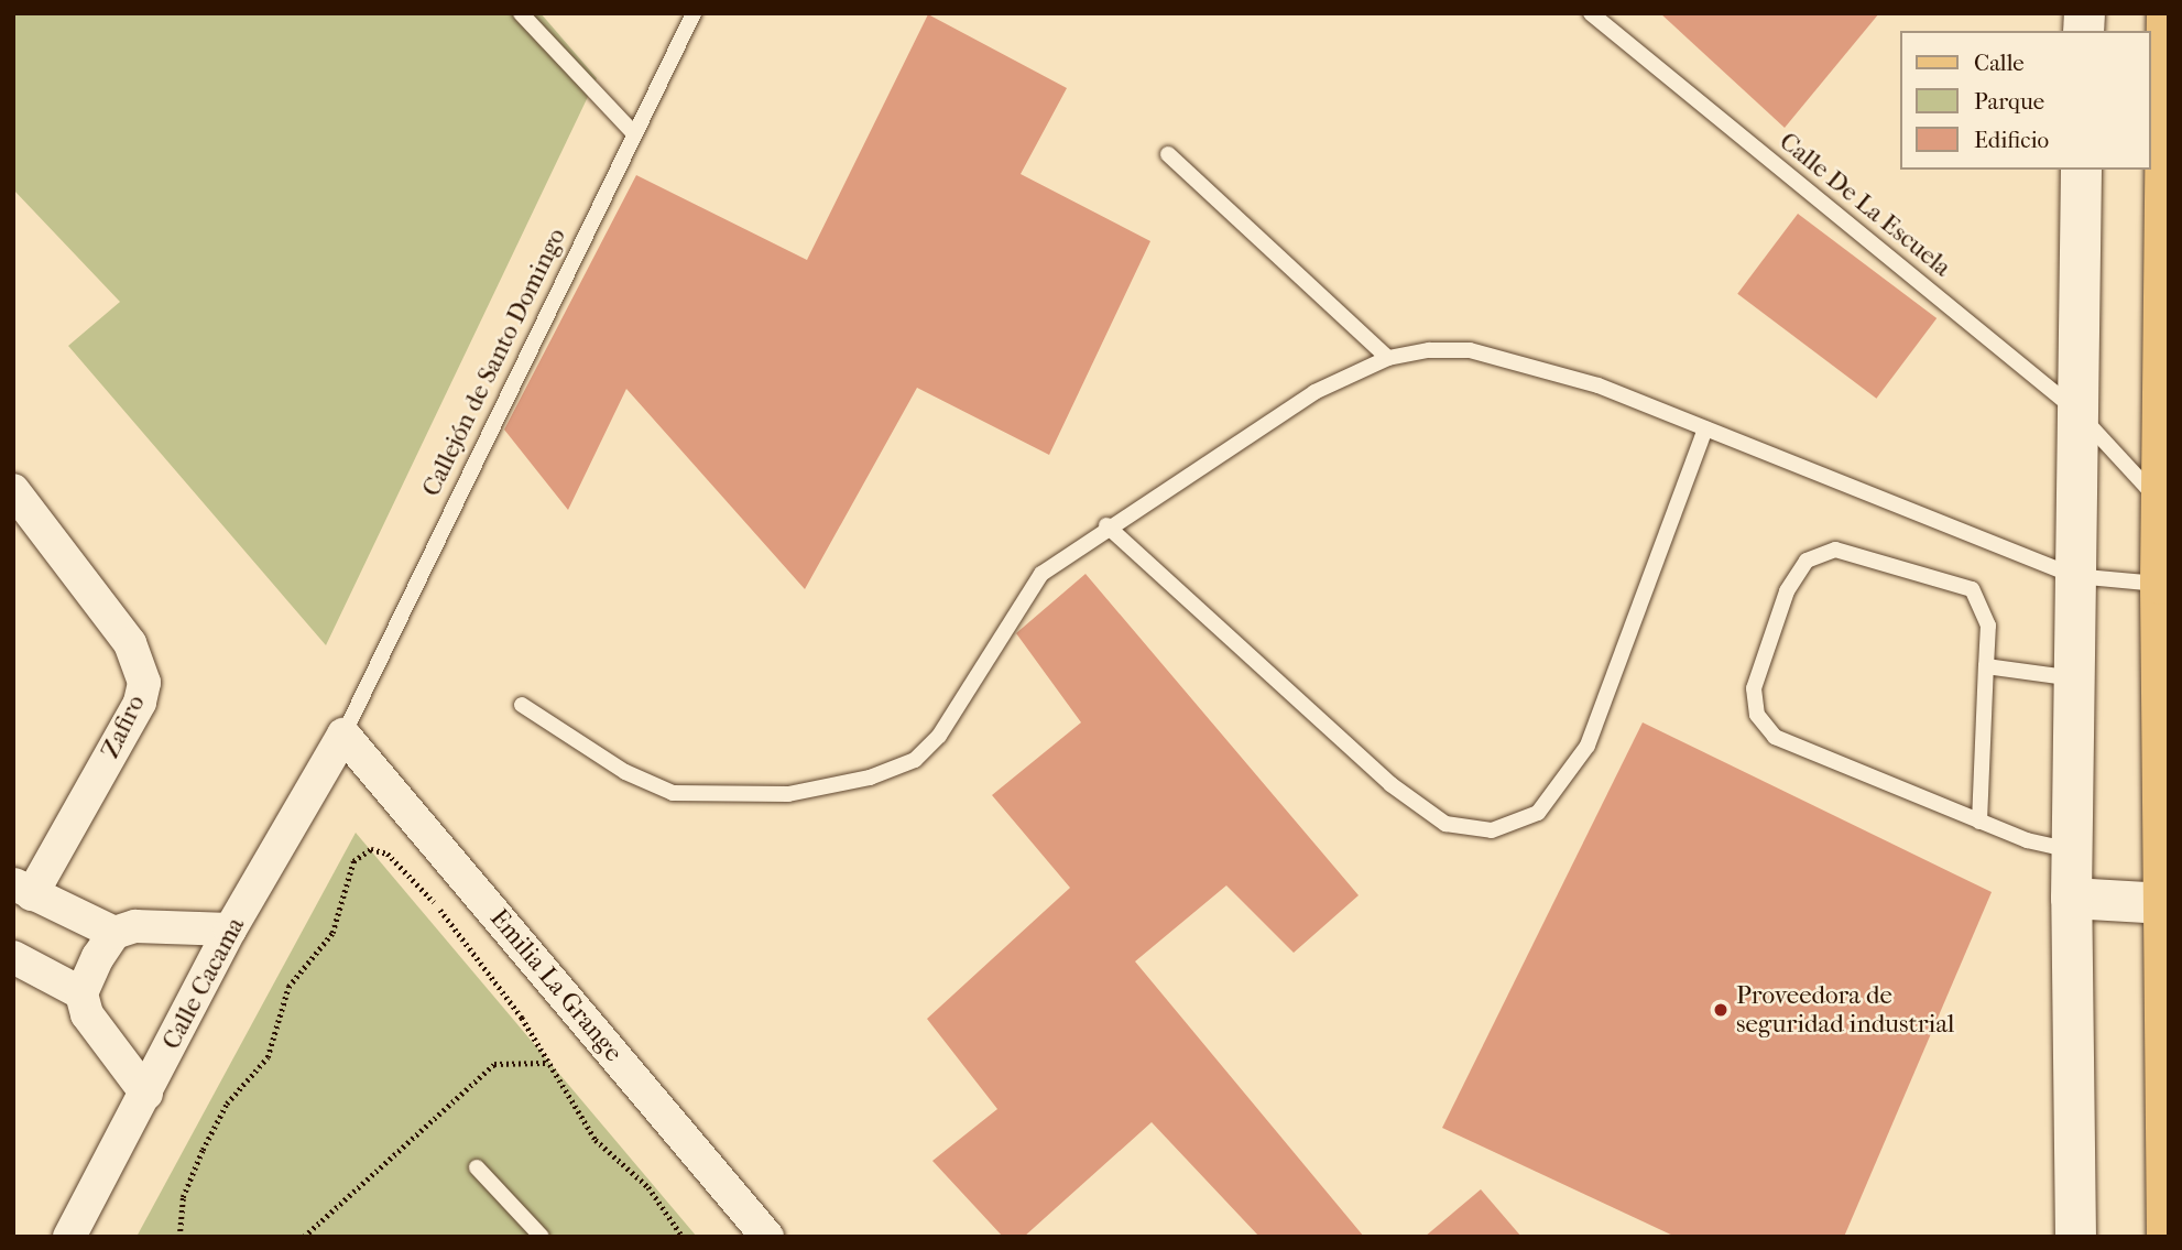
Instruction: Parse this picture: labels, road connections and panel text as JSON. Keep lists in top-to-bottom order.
{
  "streets": {
    "street": ["Zafiro", "Calle Cacama", "Emilia La Grange"],
    "lane": ["Calle De La Escuela", "Callejón de Santo Domingo"]
  },
  "crossings": [
    ["Callejón de Santo Domingo", "Calle Cacama"],
    ["Callejón de Santo Domingo", "Emilia La Grange"],
    ["Calle Cacama", "Emilia La Grange"]
  ],
  "places": ["Proveedora de seguridad industrial"],
  "legend": ["Calle", "Parque", "Edificio"]
}
